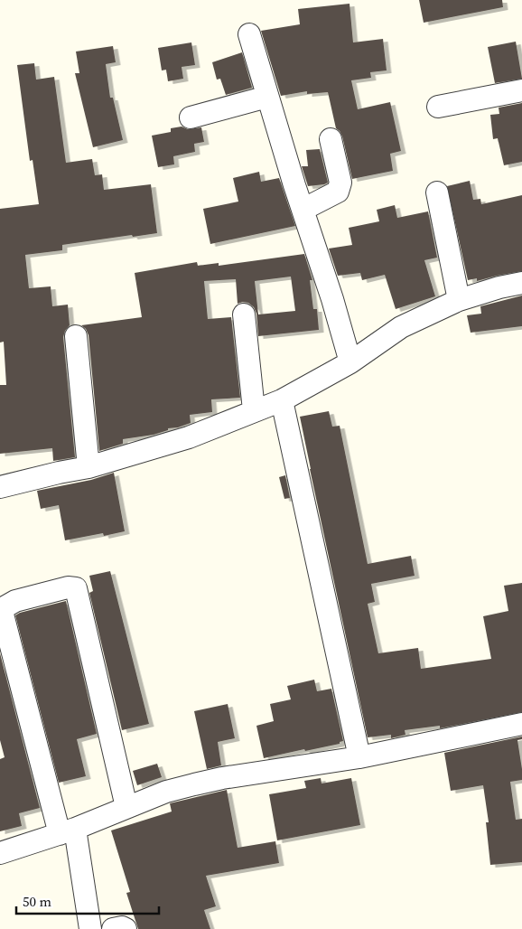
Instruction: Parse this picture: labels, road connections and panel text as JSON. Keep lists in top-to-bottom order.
{
  "scale_bar": "50 m"
}
